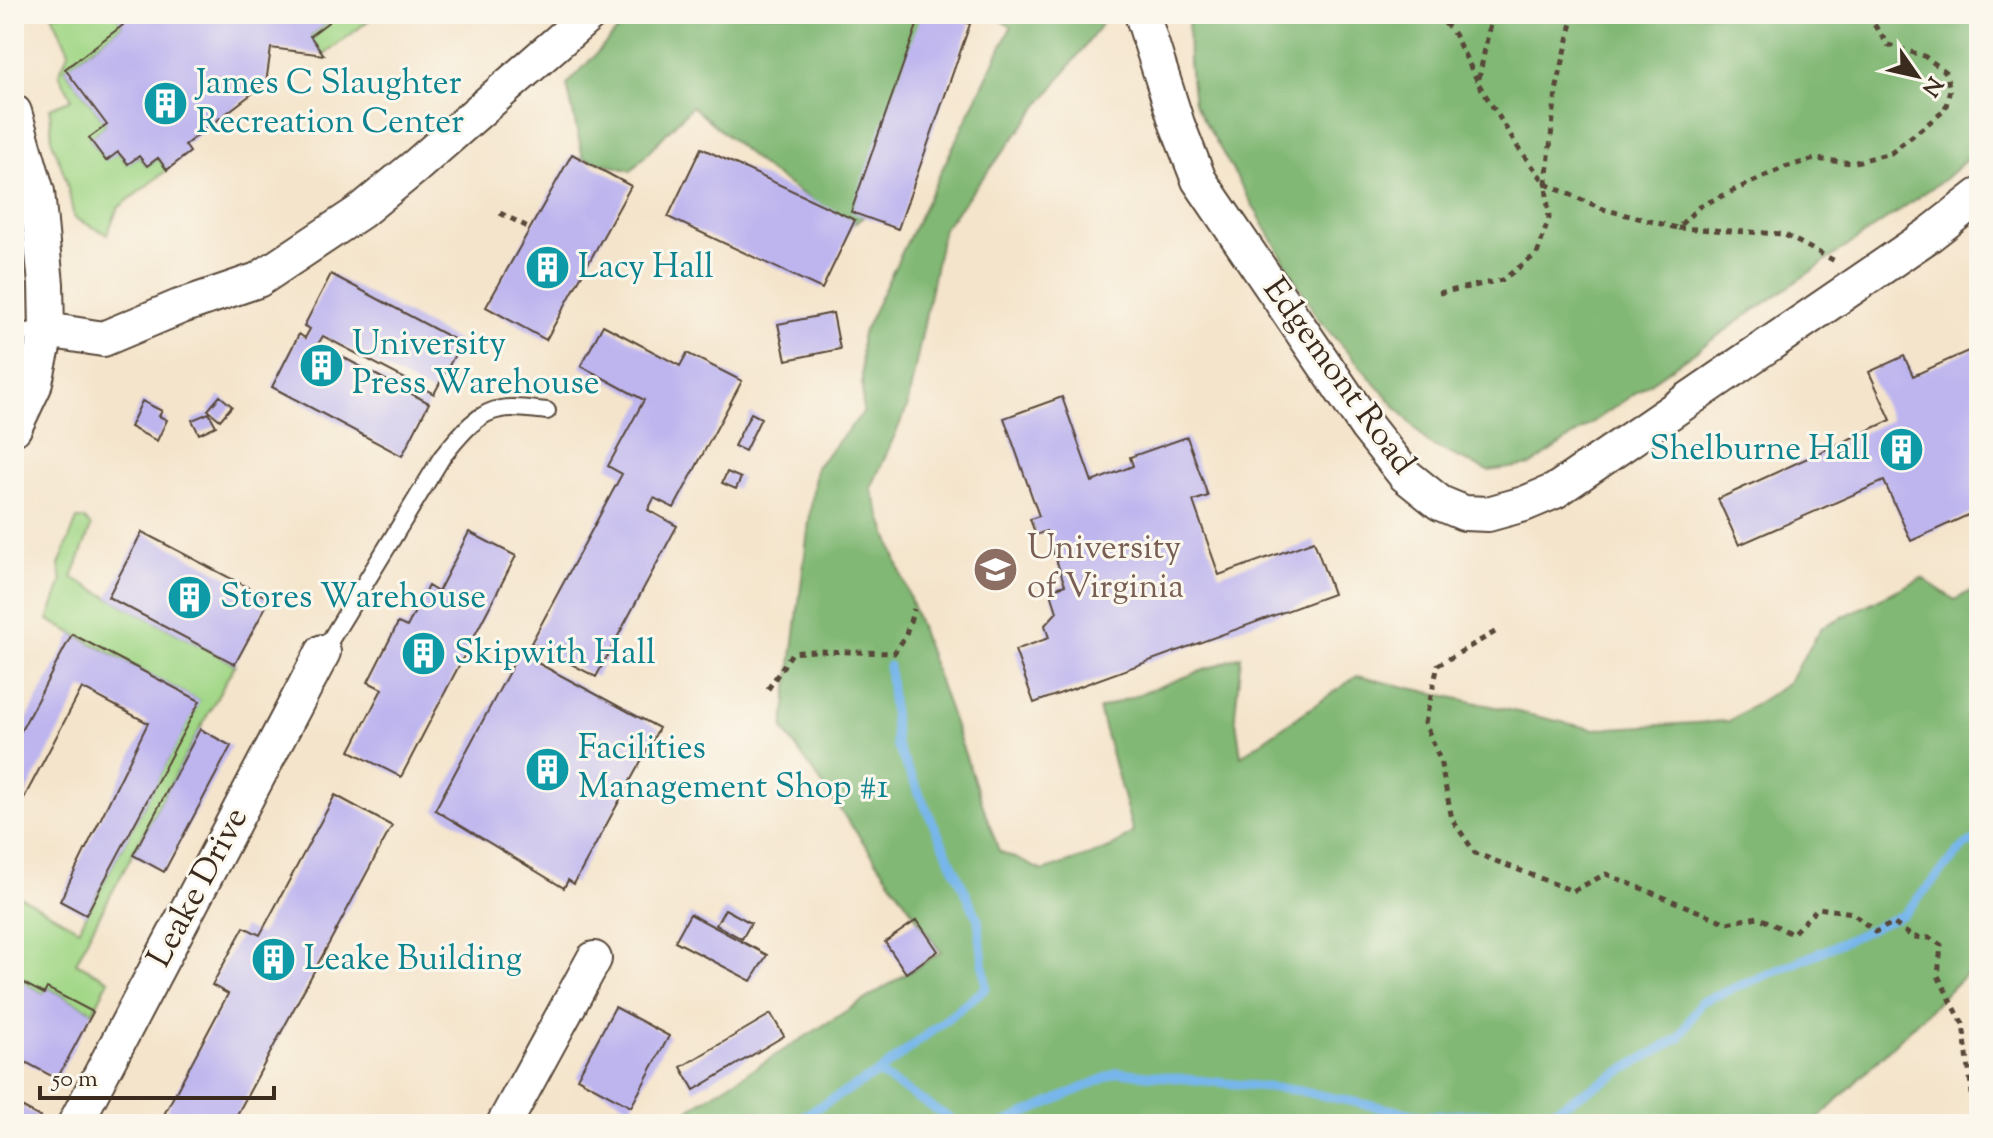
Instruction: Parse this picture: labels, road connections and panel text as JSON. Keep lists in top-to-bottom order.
{
  "streets": {
    "street": ["Edgemont Road", "Leake Drive"]
  },
  "places": {
    "building": [
      "James C Slaughter Recreation Center",
      "Lacy Hall",
      "University Press Warehouse",
      "Shelburne Hall",
      "Stores Warehouse",
      "Skipwith Hall",
      "Facilities Management Shop #1",
      "Leake Building"
    ],
    "school or university": ["University of Virginia"]
  },
  "scale_bar": "50 m",
  "north": "bottom right"
}
